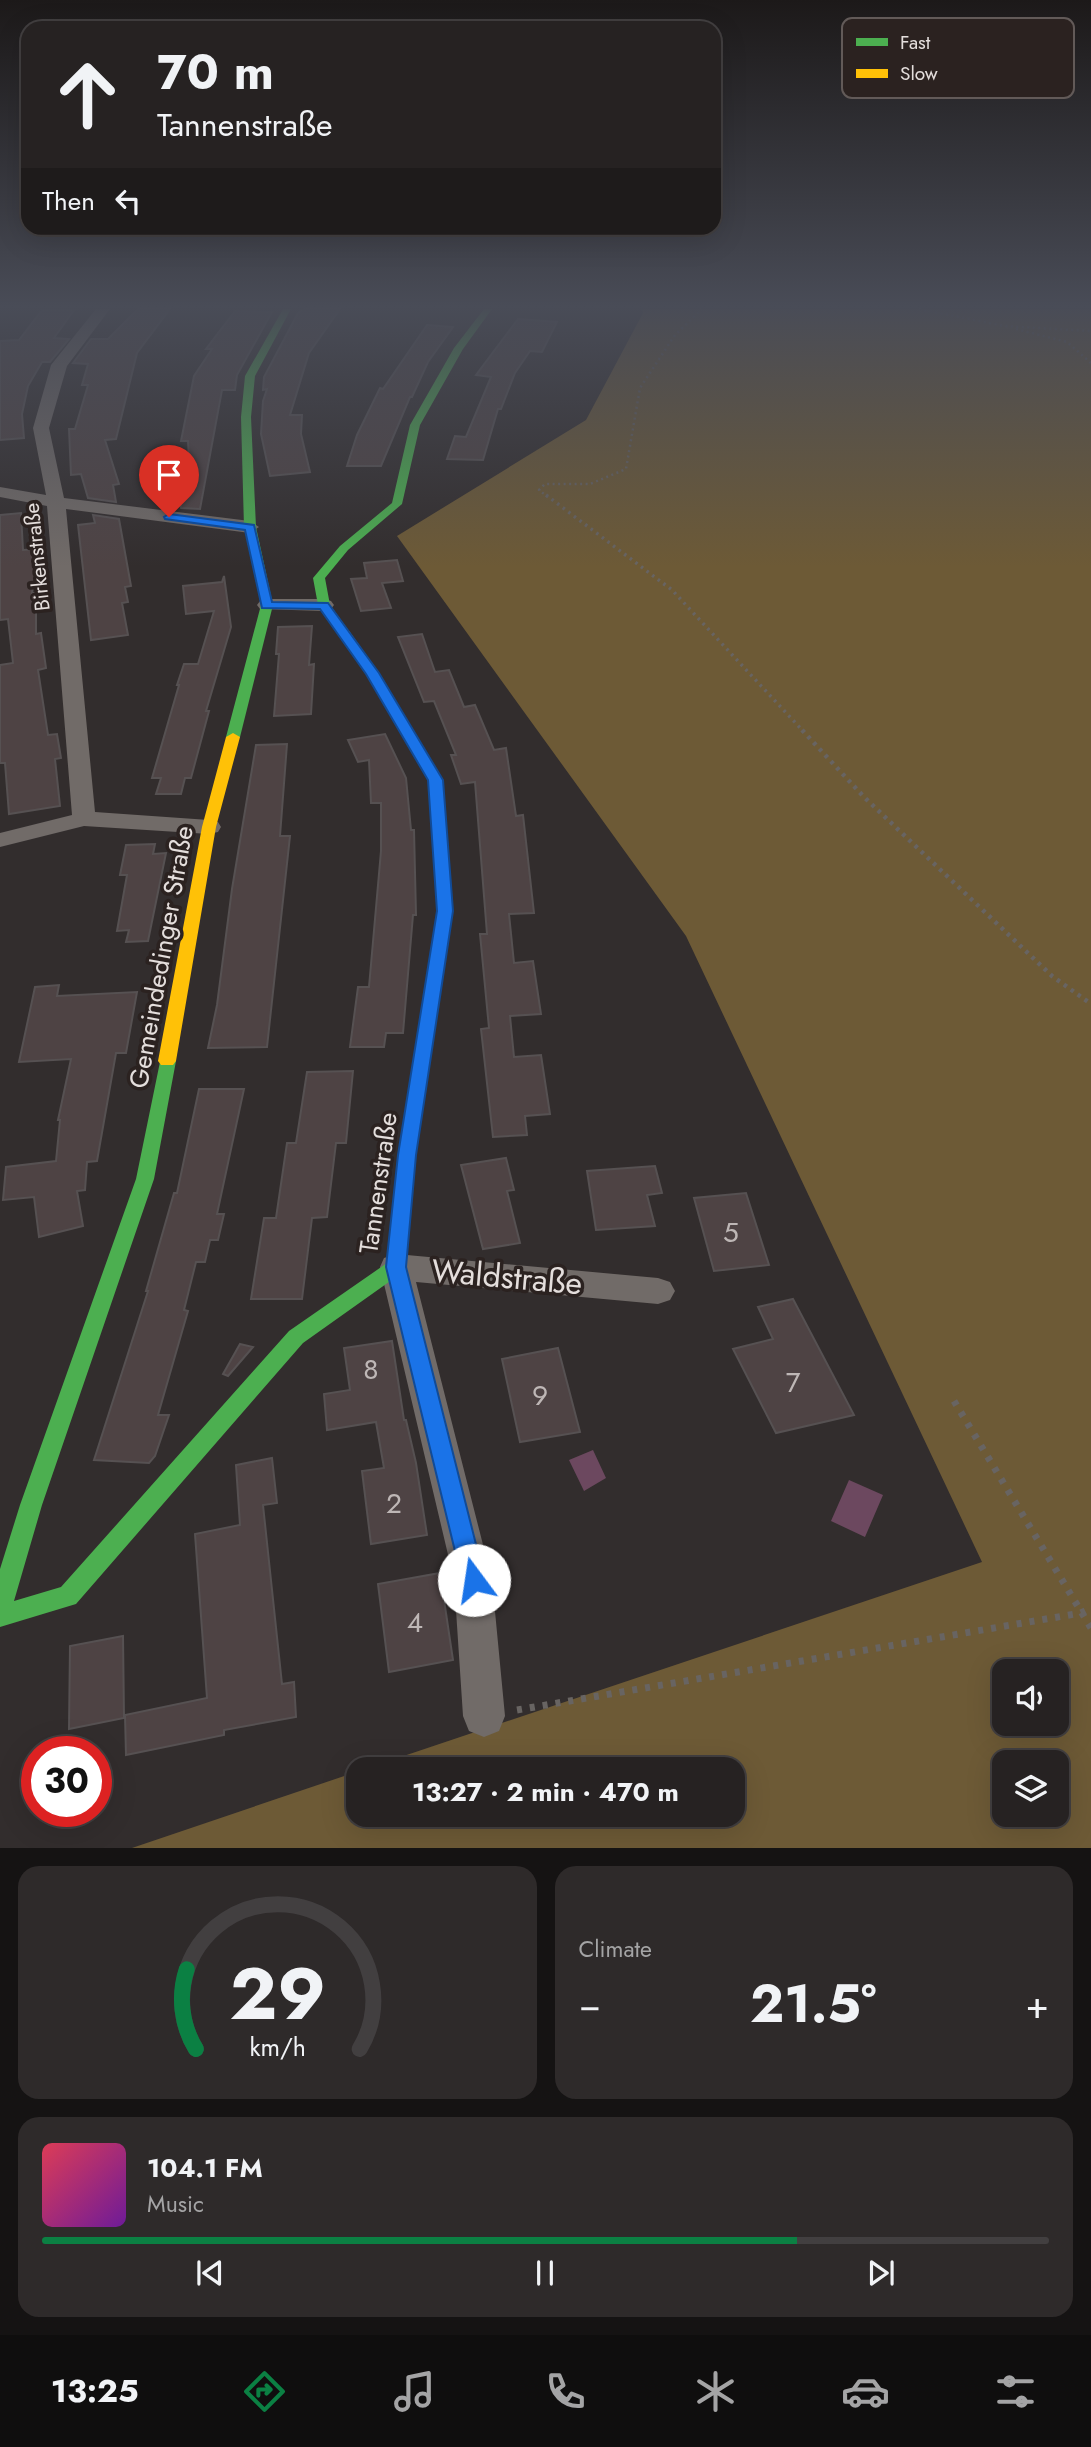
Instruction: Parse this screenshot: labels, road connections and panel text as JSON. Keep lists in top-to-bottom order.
{
  "streets": {
    "street": [
      "Birkenstraße",
      "Gemeindedinger Straße",
      "Tannenstraße",
      "Waldstraße"
    ]
  },
  "crossings": [
    ["Tannenstraße", "Waldstraße"]
  ],
  "house_numbers": [
    "5",
    "8",
    "7",
    "9",
    "2",
    "4"
  ],
  "legend": ["Fast", "Slow"],
  "page": {
    "turn": ["70 m", "Tannenstraße"],
    "then": "Then",
    "limit": "30",
    "trip": "13:27 · 2 min · 470 m",
    "tile": "Climate",
    "heat": ["−", "21.5°", "+"],
    "song": ["104.1 FM", "Music"],
    "tabs": "13:25",
    "gauge": ["29", "km/h"]
  }
}
